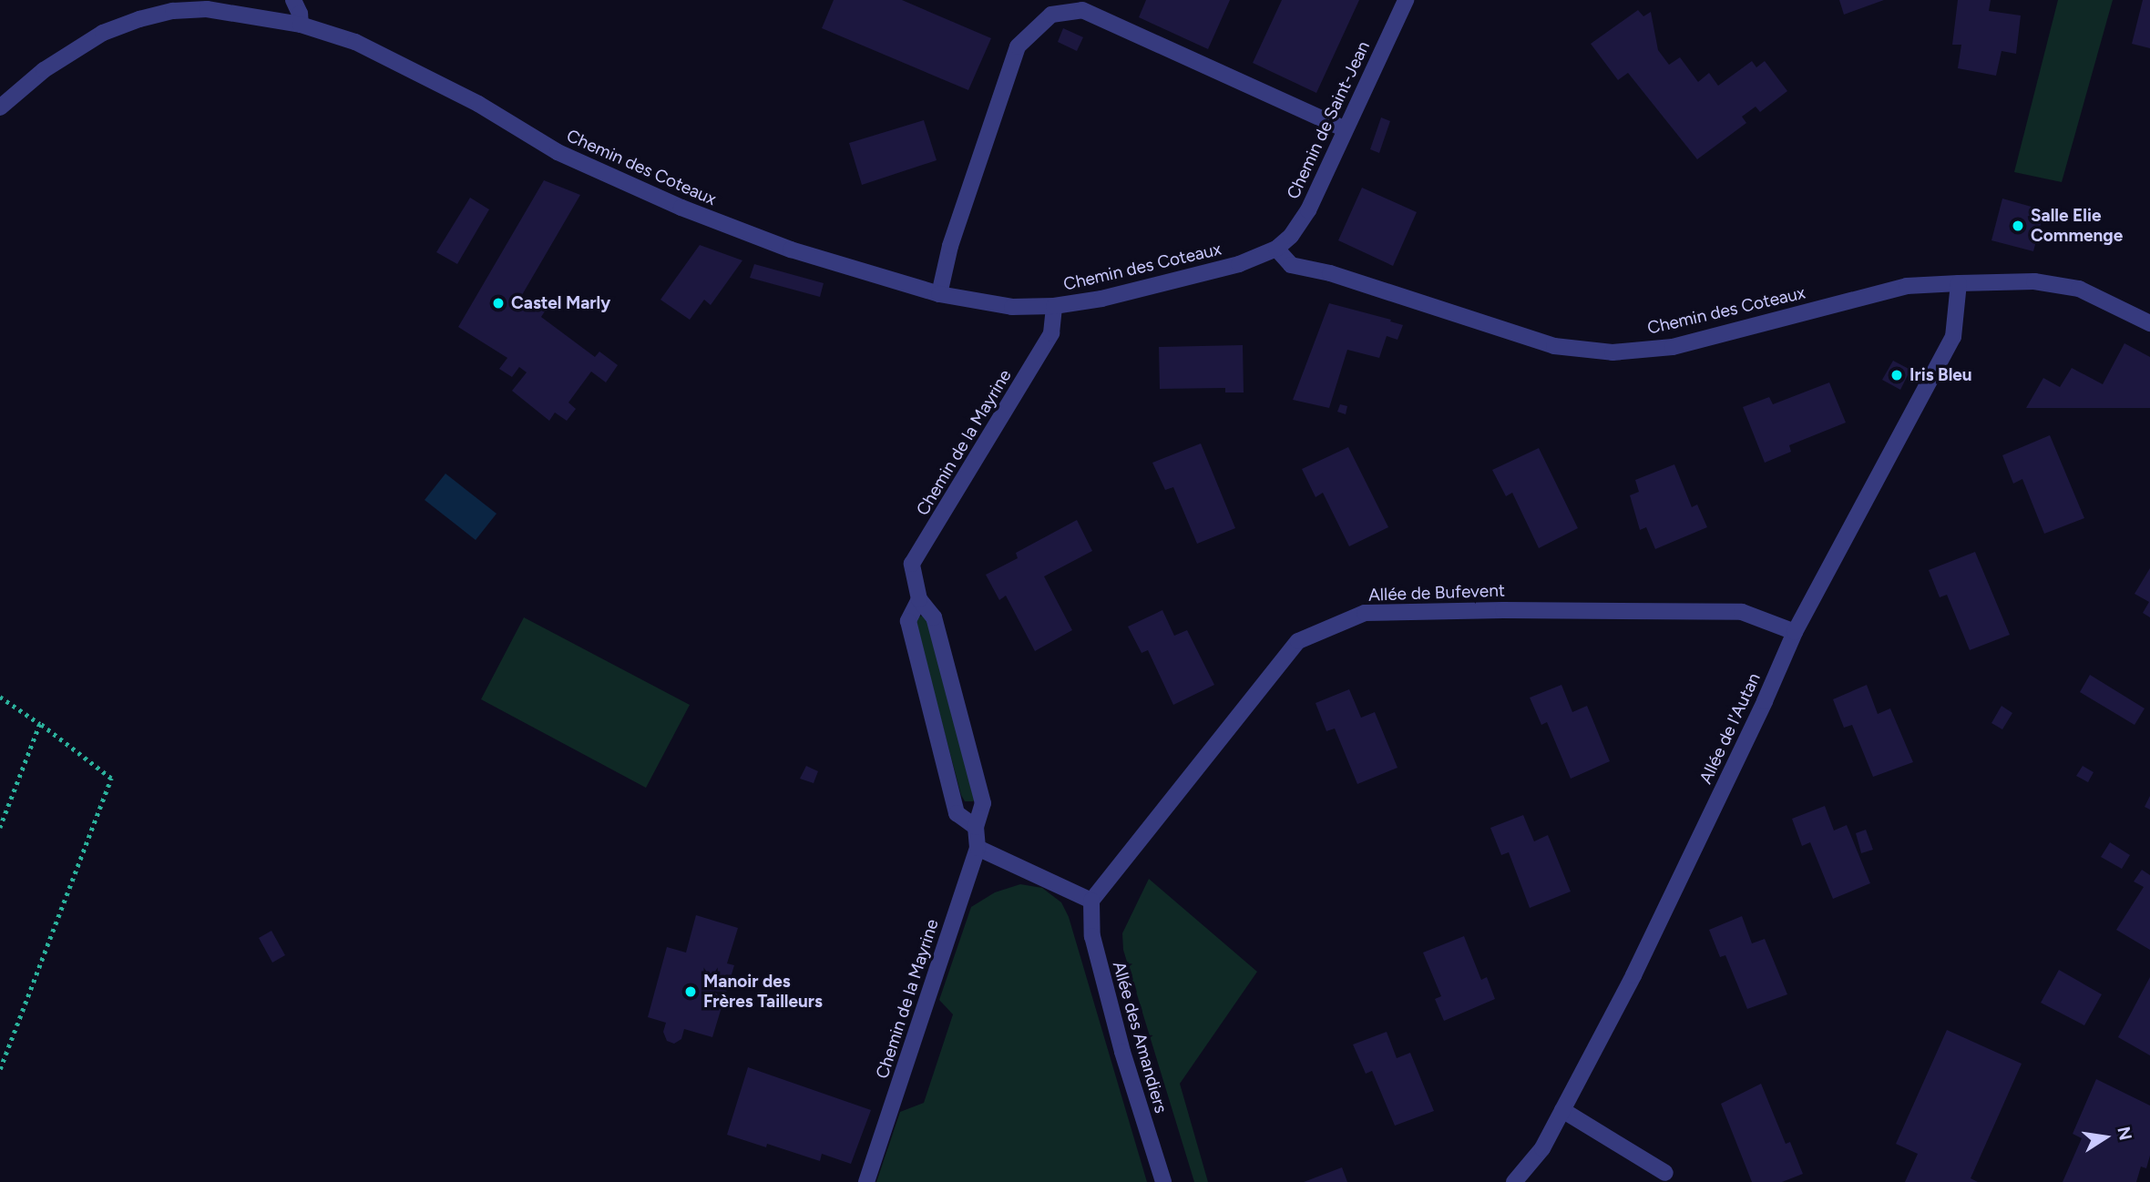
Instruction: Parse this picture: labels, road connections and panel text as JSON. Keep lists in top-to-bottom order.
{
  "streets": {
    "street": [
      "Chemin de Saint-Jean",
      "Chemin des Coteaux",
      "Chemin de la Mayrine",
      "Allée de Bufevent",
      "Allée de l'Autan",
      "Allée des Amandiers"
    ]
  },
  "crossings": [
    ["Chemin de Saint-Jean", "Chemin des Coteaux"],
    ["Chemin des Coteaux", "Chemin de la Mayrine"],
    ["Chemin des Coteaux", "Allée de l'Autan"],
    ["Allée de Bufevent", "Allée de l'Autan"],
    ["Allée de Bufevent", "Allée des Amandiers"]
  ],
  "places": [
    "Salle Elie Commenge",
    "Castel Marly",
    "Iris Bleu",
    "Manoir des Frères Tailleurs"
  ],
  "north": "right"
}
